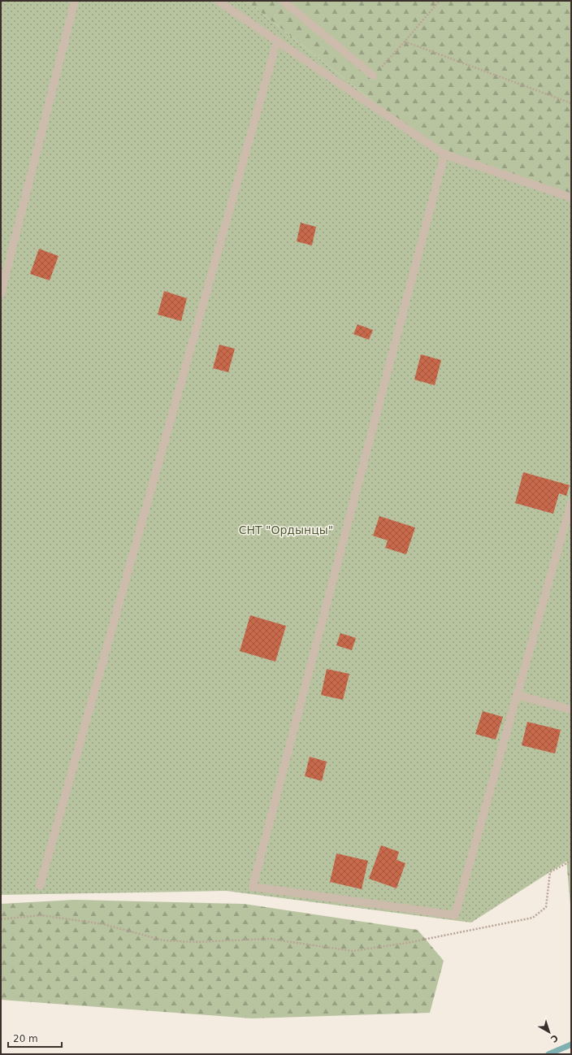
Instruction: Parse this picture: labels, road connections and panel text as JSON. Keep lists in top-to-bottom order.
{
  "parks": ["СНТ \"Ордынцы\""],
  "scale_bar": "20 m",
  "north": "bottom right"
}
